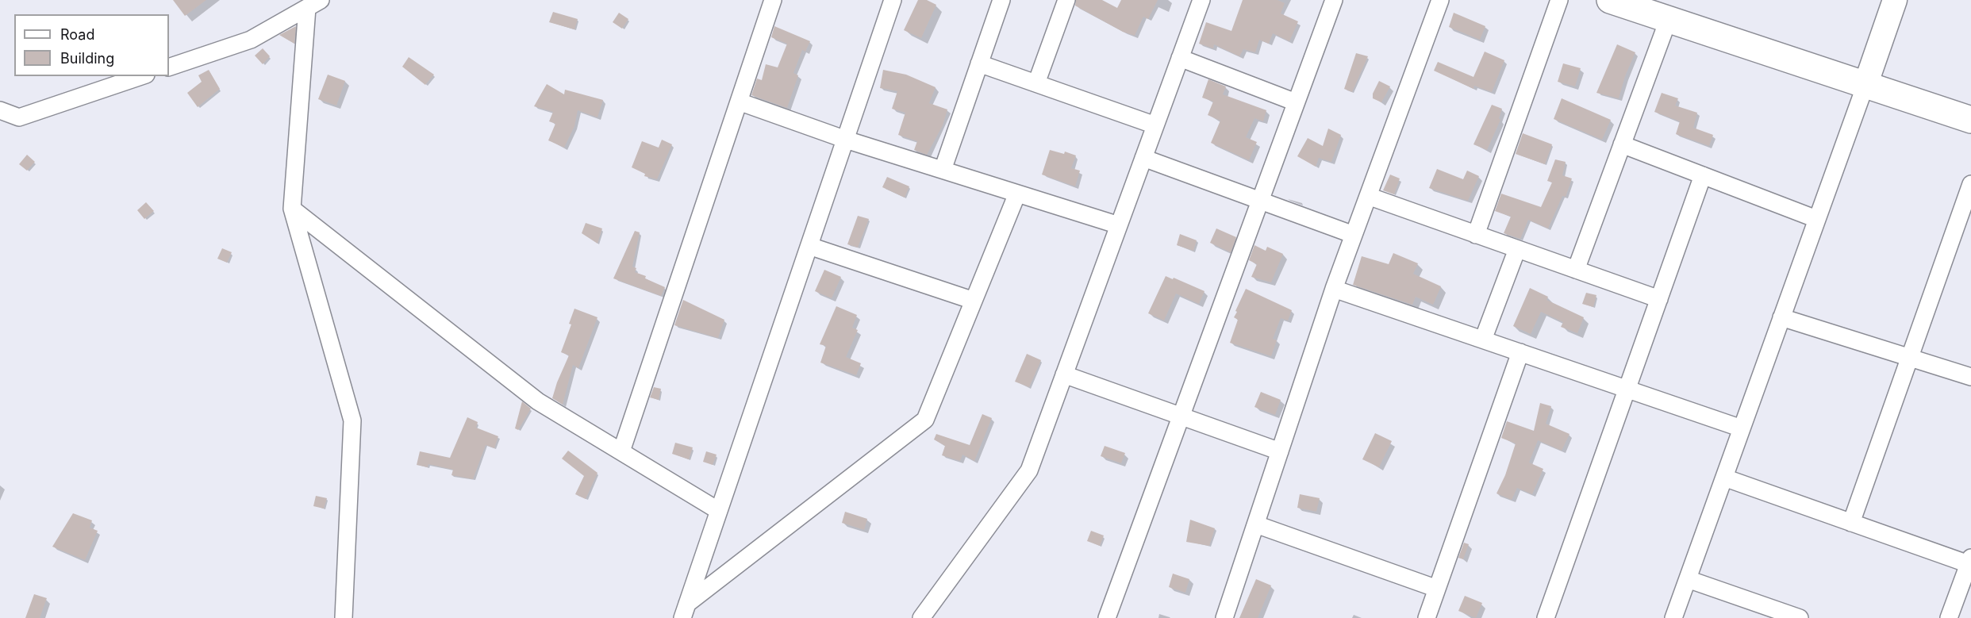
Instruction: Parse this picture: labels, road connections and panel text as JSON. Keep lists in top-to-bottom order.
{
  "legend": ["Road", "Building"]
}
